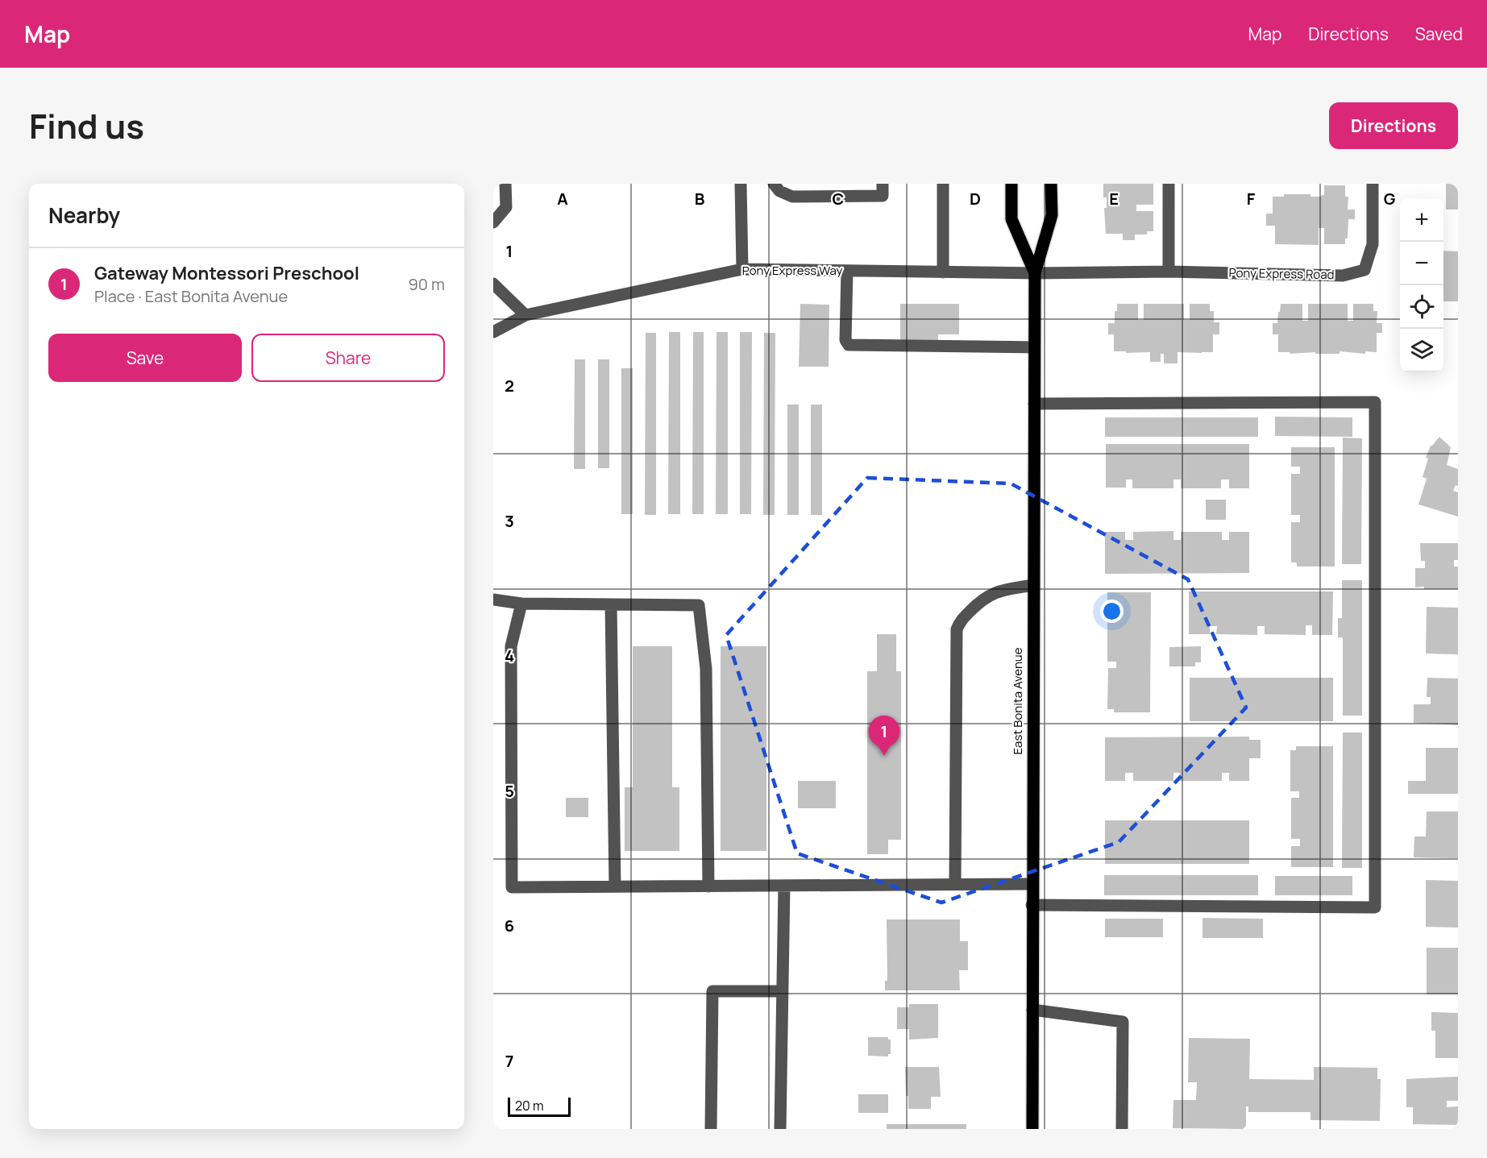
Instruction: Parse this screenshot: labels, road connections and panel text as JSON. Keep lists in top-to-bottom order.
{
  "streets": {
    "main road": ["East Bonita Avenue"],
    "street": ["Pony Express Way", "Pony Express Road"]
  },
  "crossings": [
    ["Pony Express Way", "Pony Express Road"],
    ["Pony Express Way", "East Bonita Avenue"],
    ["Pony Express Road", "East Bonita Avenue"]
  ],
  "scale_bar": "20 m",
  "page": {
    "header": "Map",
    "nav": ["Map", "Directions", "Saved"],
    "title": "Find us",
    "buttons": [
      "Directions",
      ["Save", "Share"]
    ],
    "heading": "Nearby",
    "map_buttons": ["+", "−"],
    "list": [
      {
        "mark": "1",
        "name": "Gateway Montessori Preschool",
        "note": "Place · East Bonita Avenue",
        "value": "90 m"
      }
    ],
    "pins": "1",
    "scale": "20 m"
  },
  "grid": {
    "columns": [
      "A",
      "B",
      "C",
      "D",
      "E",
      "F",
      "G"
    ],
    "rows": [
      "1",
      "2",
      "3",
      "4",
      "5",
      "6",
      "7"
    ]
  }
}
